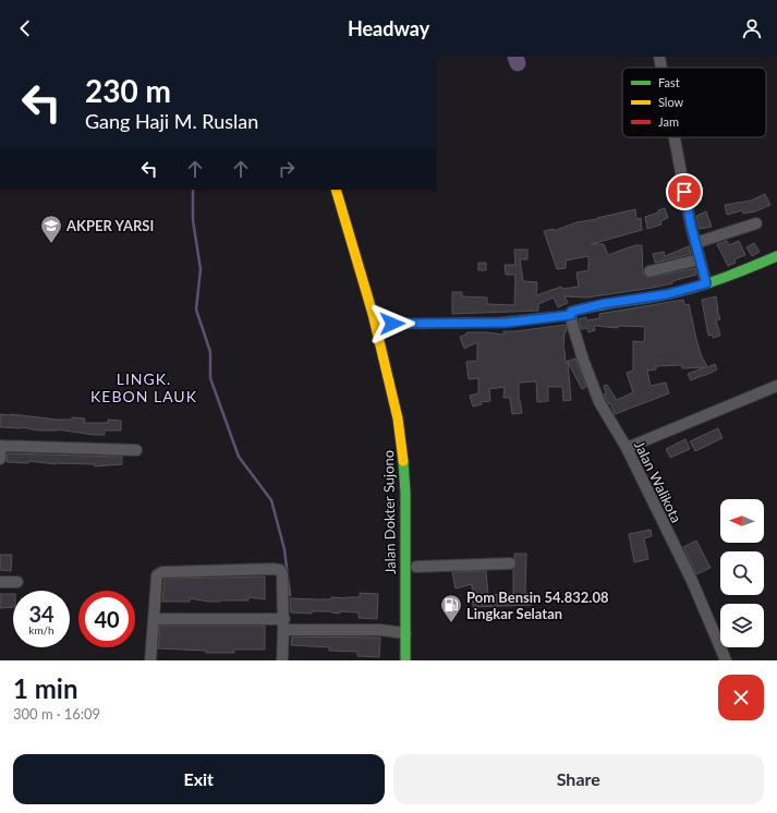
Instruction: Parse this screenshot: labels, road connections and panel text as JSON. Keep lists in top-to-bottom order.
{
  "streets": {
    "main road": ["Jalan Dokter Sujono"],
    "street": ["Jalan Walikota"]
  },
  "districts": ["LINGK. KEBON LAUK"],
  "places": {
    "school or university": ["AKPER YARSI"],
    "fuel station": ["Pom Bensin 54.832.08 Lingkar Selatan"]
  },
  "legend": ["Fast", "Slow", "Jam"],
  "north": "left",
  "page": {
    "header": "Headway",
    "turn": ["230 m", "Gang Haji M. Ruslan"],
    "speed": "34 km/h",
    "limit": "40",
    "heading": ["1 min", "300 m · 16:09"],
    "buttons": ["Exit", "Share"]
  }
}
